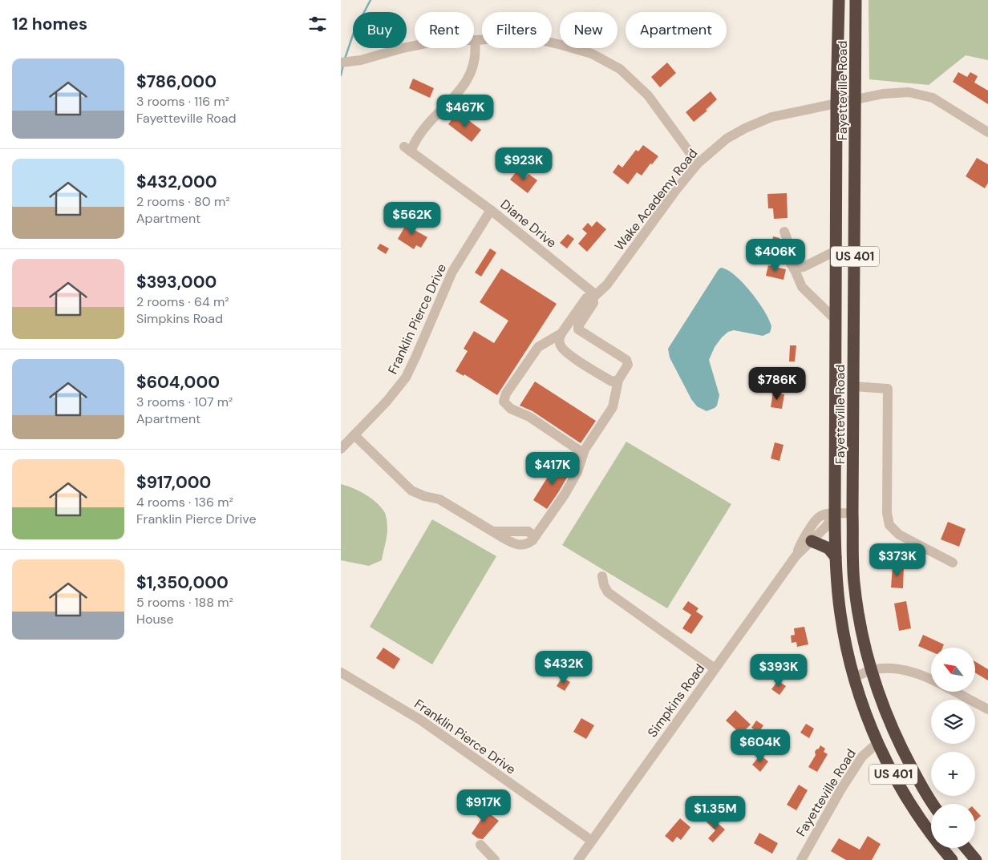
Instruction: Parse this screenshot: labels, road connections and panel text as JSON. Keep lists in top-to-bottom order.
{
  "streets": {
    "highway": ["Fayetteville Road", "US 401"],
    "street": [
      "Wake Academy Road",
      "Diane Drive",
      "Franklin Pierce Drive",
      "Simpkins Road"
    ]
  },
  "crossings": [
    ["Fayetteville Road", "Wake Academy Road"],
    ["Fayetteville Road", "Simpkins Road"],
    ["Wake Academy Road", "Diane Drive"],
    ["Diane Drive", "Franklin Pierce Drive"],
    ["Franklin Pierce Drive", "Simpkins Road"]
  ],
  "north": "top left",
  "page": {
    "heading": "12 homes",
    "chip": [
      "Buy",
      "Rent",
      "Filters",
      "New",
      "Apartment"
    ],
    "list": [
      {
        "name": "$786,000",
        "note": "3 rooms · 116 m² · Fayetteville Road"
      },
      {
        "name": "$432,000",
        "note": "2 rooms · 80 m² · Apartment"
      },
      {
        "name": "$393,000",
        "note": "2 rooms · 64 m² · Simpkins Road"
      },
      {
        "name": "$604,000",
        "note": "3 rooms · 107 m² · Apartment"
      },
      {
        "name": "$917,000",
        "note": "4 rooms · 136 m² · Franklin Pierce Drive"
      },
      {
        "name": "$1,350,000",
        "note": "5 rooms · 188 m² · House"
      }
    ],
    "price": [
      "$467K",
      "$923K",
      "$562K",
      "$406K",
      "$786K",
      "$417K",
      "$373K",
      "$432K",
      "$393K",
      "$604K",
      "$917K",
      "$1.35M"
    ],
    "map_buttons": ["+", "−"]
  }
}
